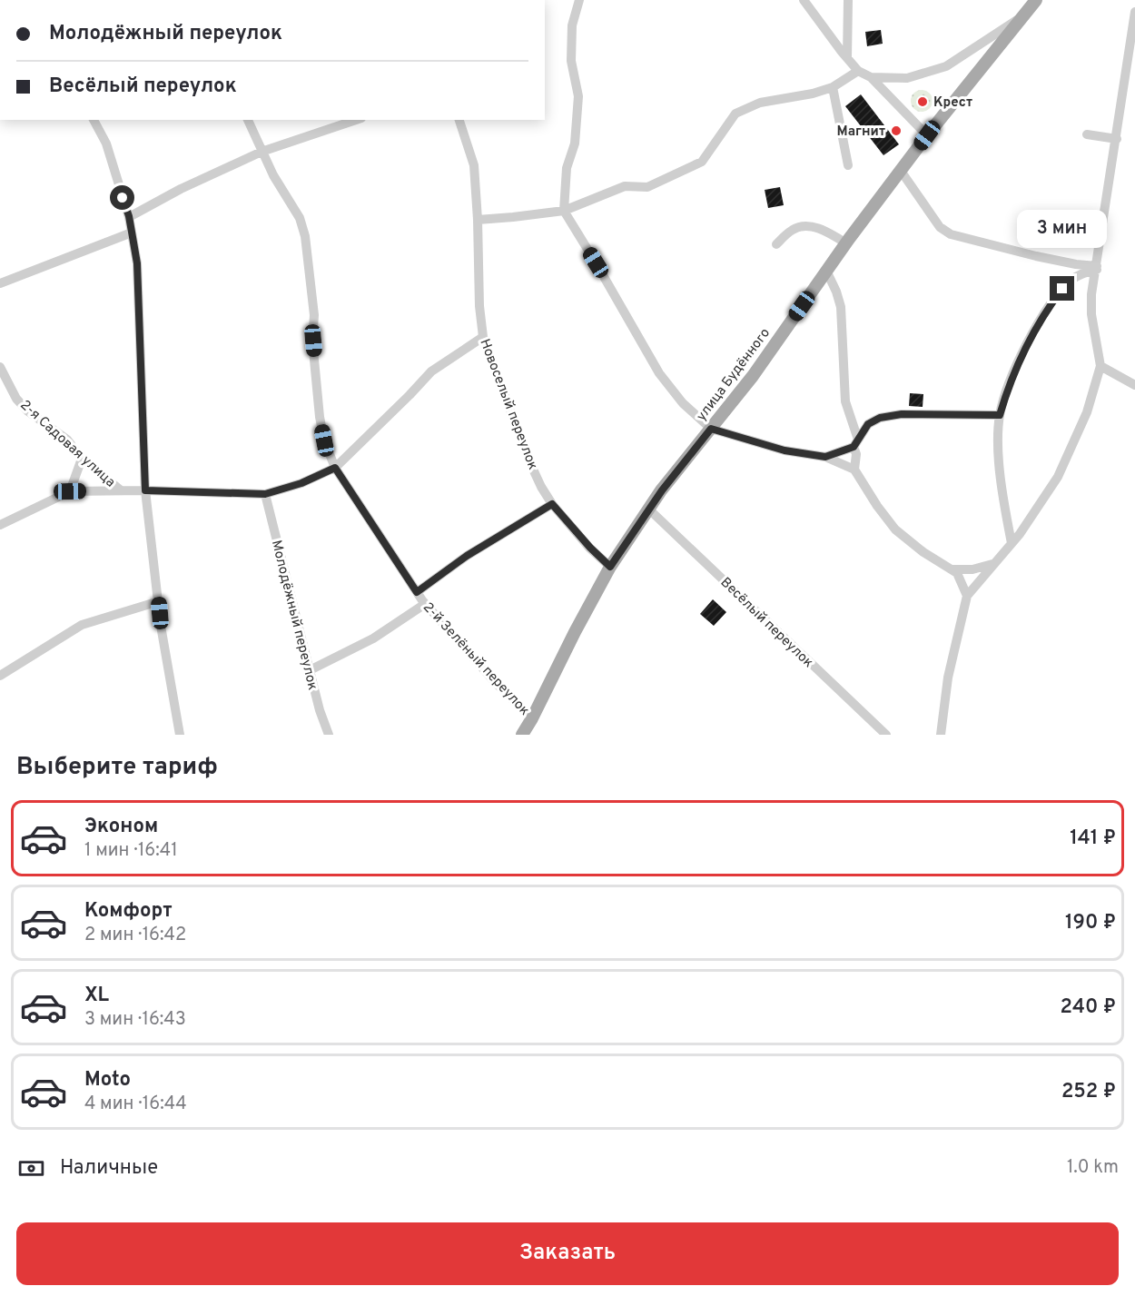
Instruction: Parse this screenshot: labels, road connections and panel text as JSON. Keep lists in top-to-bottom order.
{
  "streets": {
    "main road": ["улица Будённого"],
    "street": [
      "Новоселый переулок",
      "2-я Садовая улица",
      "Молодёжный переулок",
      "Весёлый переулок",
      "2-й Зелёный переулок"
    ]
  },
  "crossings": [
    ["улица Будённого", "Новоселый переулок"],
    ["улица Будённого", "Весёлый переулок"],
    ["улица Будённого", "2-й Зелёный переулок"],
    ["Новоселый переулок", "2-я Садовая улица"],
    ["2-я Садовая улица", "Молодёжный переулок"],
    ["2-я Садовая улица", "2-й Зелёный переулок"]
  ],
  "places": ["Крест", "Магнит"],
  "page": {
    "banner": ["Молодёжный переулок", "Весёлый переулок"],
    "bubble": "3 мин",
    "heading": "Выберите тариф",
    "list": [
      {
        "name": "Эконом",
        "note": "1 мин · 16:41",
        "value": "141 ₽"
      },
      {
        "name": "Комфорт",
        "note": "2 мин · 16:42",
        "value": "190 ₽"
      },
      {
        "name": "XL",
        "note": "3 мин · 16:43",
        "value": "240 ₽"
      },
      {
        "name": "Moto",
        "note": "4 мин · 16:44",
        "value": "252 ₽"
      }
    ],
    "pay": ["Наличные", "1.0 km"],
    "buttons": "Заказать"
  }
}
